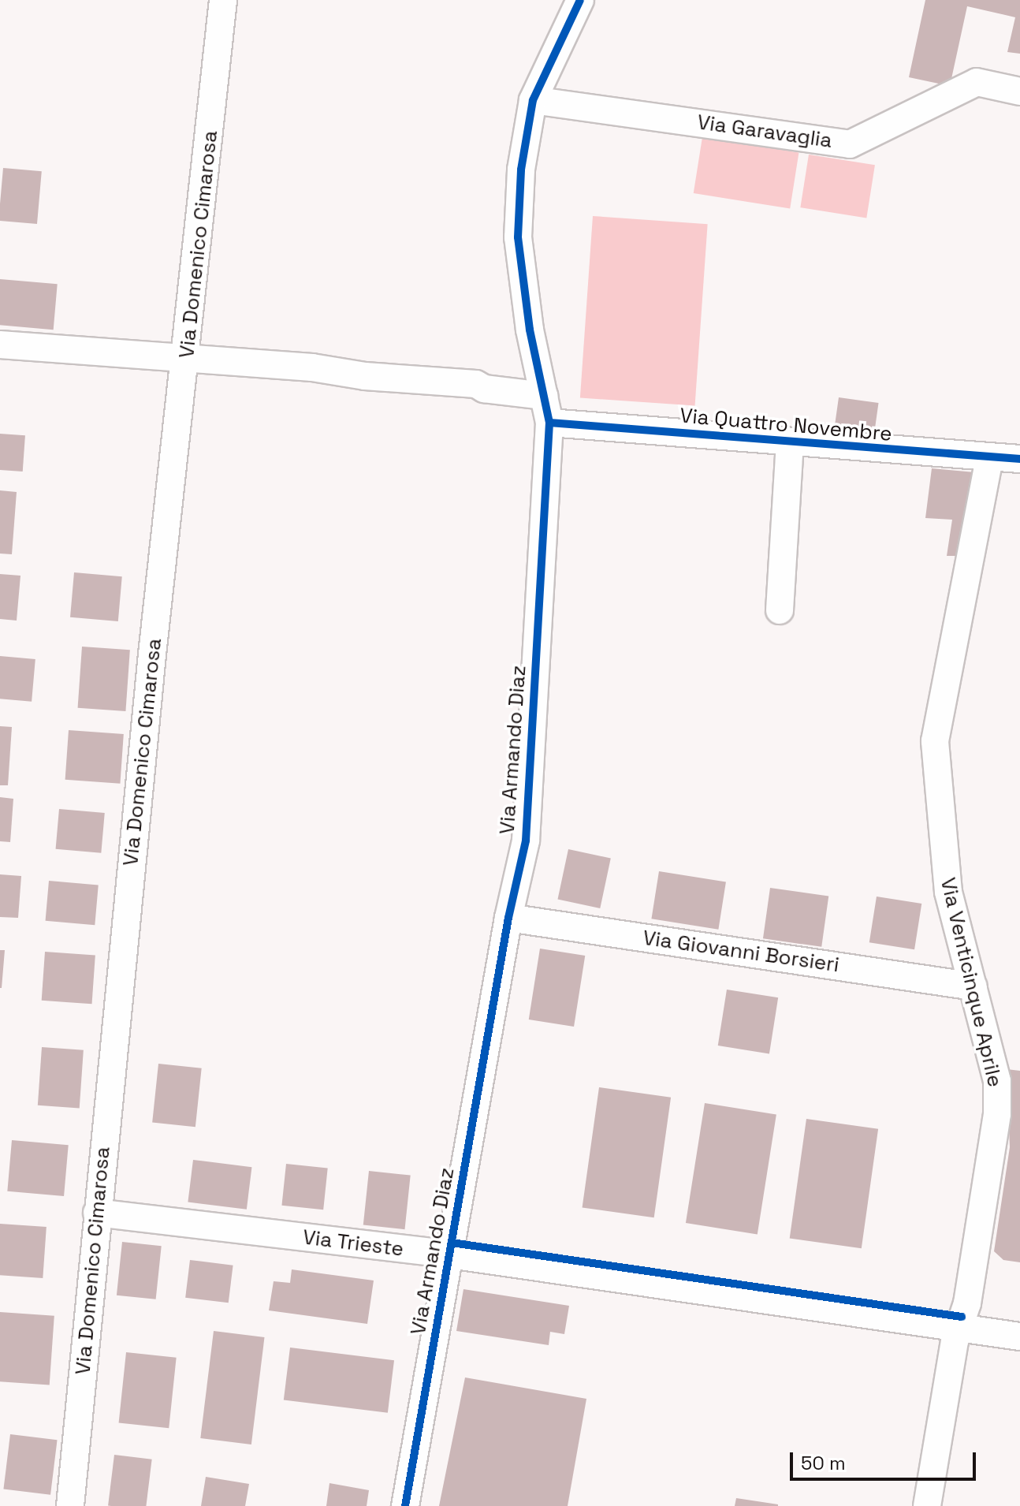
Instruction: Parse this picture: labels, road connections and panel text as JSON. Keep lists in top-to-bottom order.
{
  "streets": {
    "street": [
      "Via Garavaglia",
      "Via Domenico Cimarosa",
      "Via Quattro Novembre",
      "Via Armando Diaz",
      "Via Giovanni Borsieri",
      "Via Venticinque Aprile",
      "Via Trieste"
    ]
  },
  "crossings": [
    ["Via Garavaglia", "Via Armando Diaz"],
    ["Via Domenico Cimarosa", "Via Trieste"],
    ["Via Quattro Novembre", "Via Armando Diaz"],
    ["Via Quattro Novembre", "Via Venticinque Aprile"],
    ["Via Armando Diaz", "Via Giovanni Borsieri"],
    ["Via Armando Diaz", "Via Trieste"],
    ["Via Giovanni Borsieri", "Via Venticinque Aprile"],
    ["Via Venticinque Aprile", "Via Trieste"]
  ],
  "scale_bar": "50 m"
}
